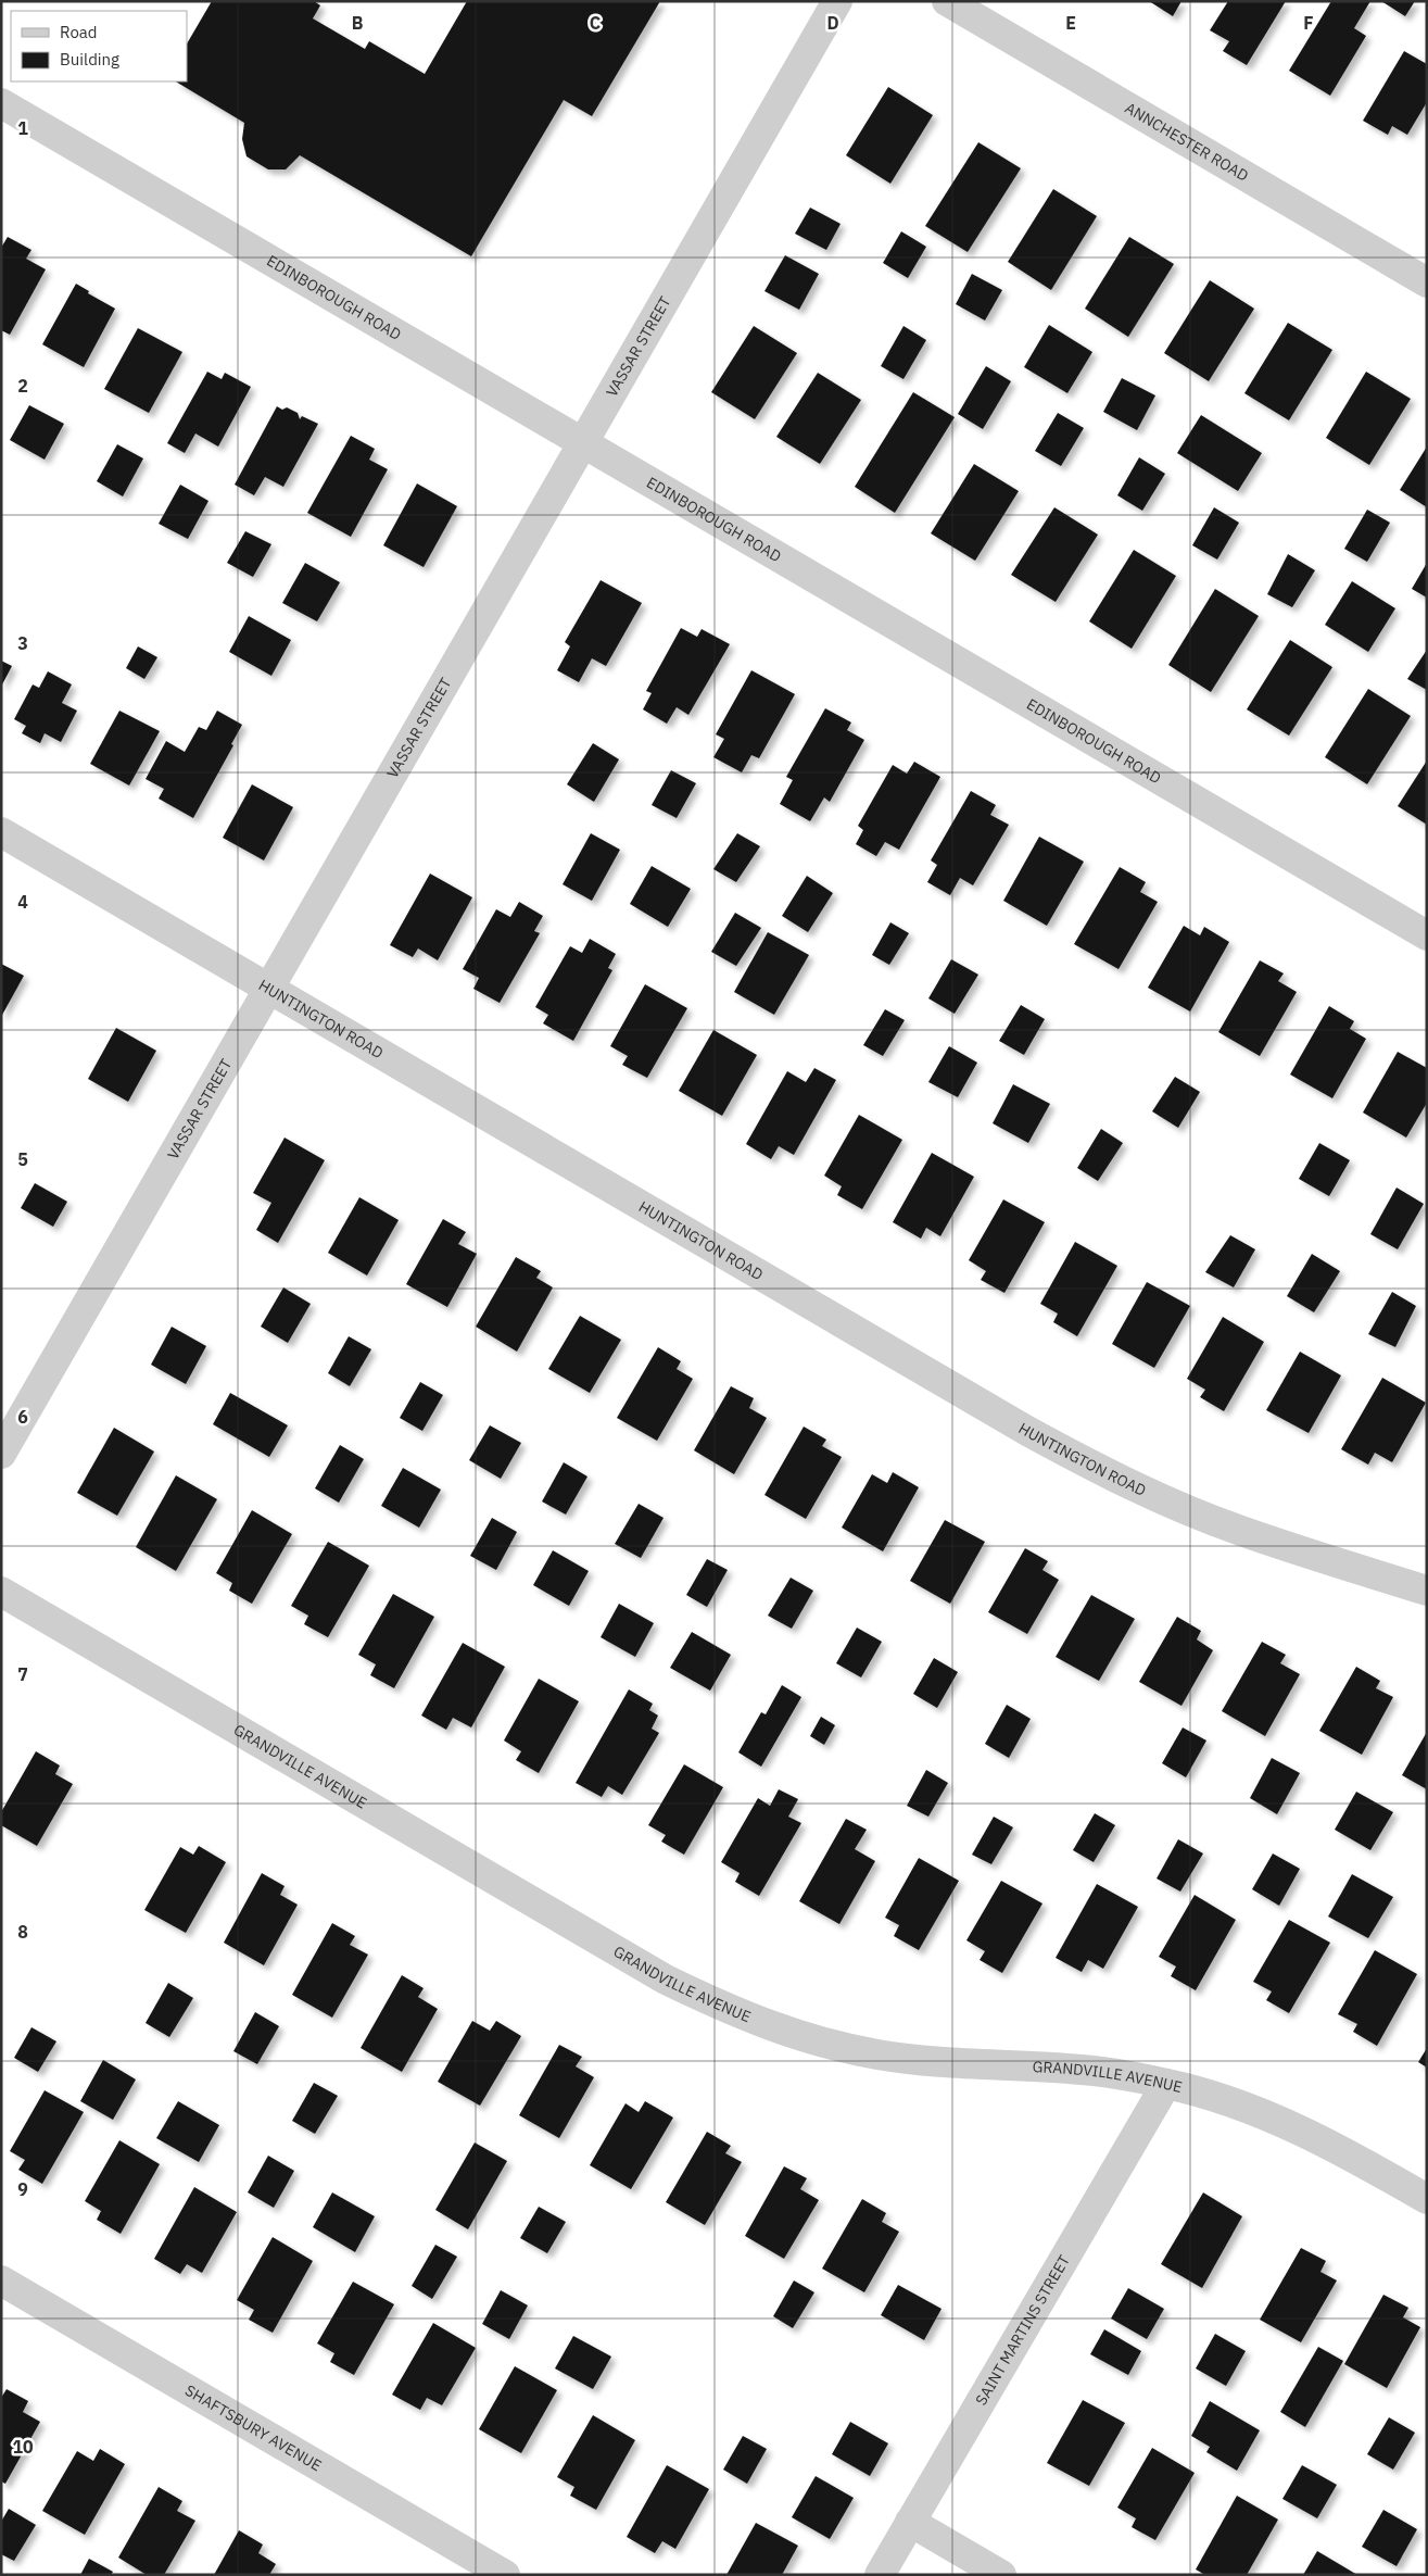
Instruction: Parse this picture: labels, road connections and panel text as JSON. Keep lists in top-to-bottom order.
{
  "streets": {
    "street": [
      "ANNCHESTER ROAD",
      "EDINBOROUGH ROAD",
      "VASSAR STREET",
      "HUNTINGTON ROAD",
      "GRANDVILLE AVENUE",
      "SAINT MARTINS STREET",
      "SHAFTSBURY AVENUE"
    ]
  },
  "crossings": [
    ["EDINBOROUGH ROAD", "VASSAR STREET"],
    ["VASSAR STREET", "HUNTINGTON ROAD"],
    ["GRANDVILLE AVENUE", "SAINT MARTINS STREET"]
  ],
  "legend": ["Road", "Building"],
  "grid": {
    "columns": [
      "B",
      "C",
      "D",
      "E",
      "F"
    ],
    "rows": [
      "1",
      "2",
      "3",
      "4",
      "5",
      "6",
      "7",
      "8",
      "9",
      "10"
    ]
  }
}
